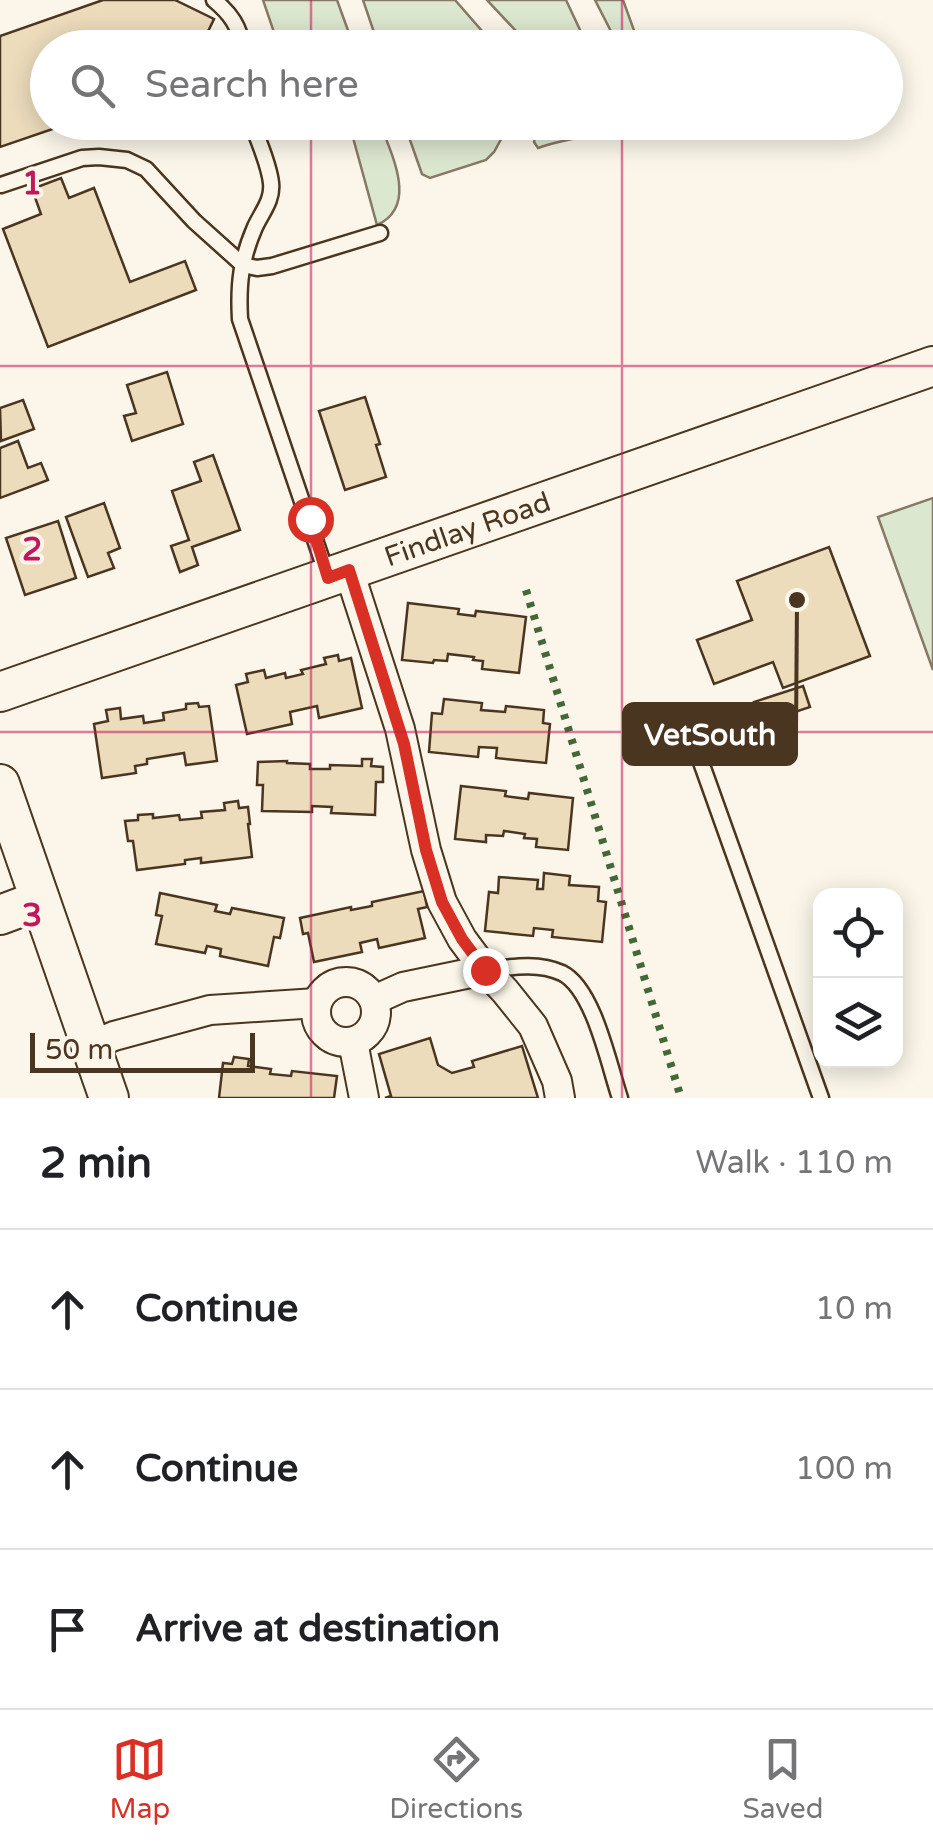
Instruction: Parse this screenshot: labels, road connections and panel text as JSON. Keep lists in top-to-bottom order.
{
  "streets": {
    "street": ["Findlay Road"]
  },
  "places": ["VetSouth"],
  "scale_bar": "50 m",
  "page": {
    "search": "Search here",
    "scale": "50 m",
    "heading": ["2 min", "Walk · 110 m"],
    "list": [
      ["Continue", "10 m"],
      ["Continue", "100 m"],
      "Arrive at destination"
    ],
    "nav": ["Map", "Directions", "Saved"]
  },
  "grid": {
    "rows": ["1", "2", "3"]
  }
}
